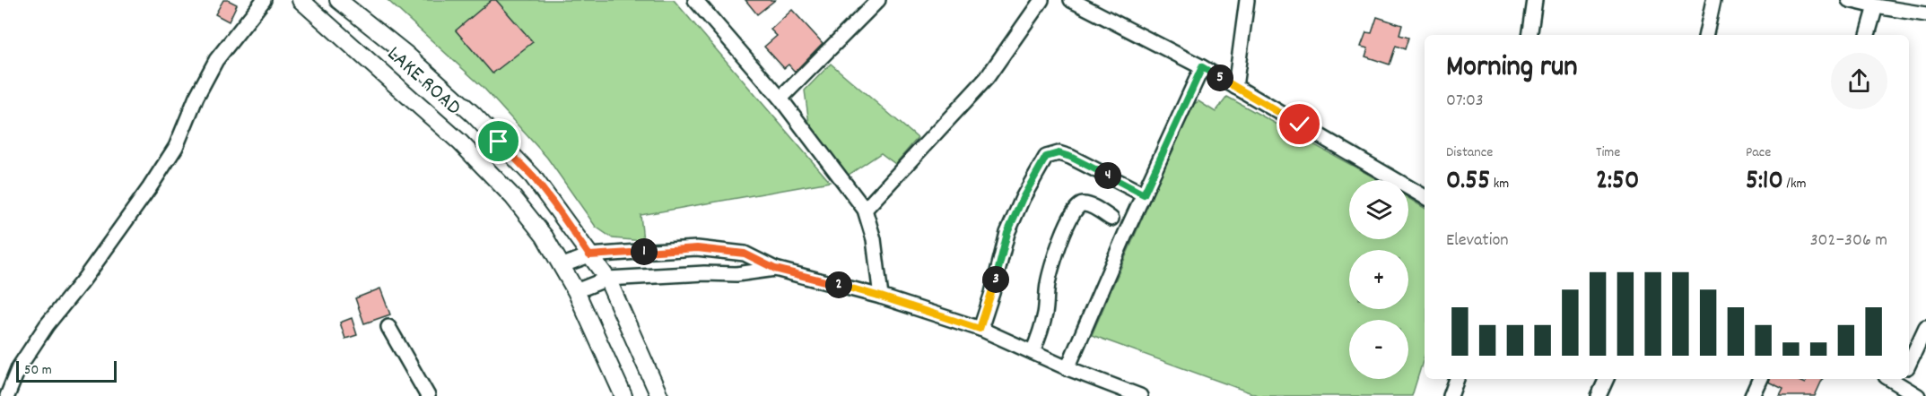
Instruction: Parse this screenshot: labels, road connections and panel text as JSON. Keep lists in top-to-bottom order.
{
  "streets": {
    "main road": ["LAKE ROAD"]
  },
  "scale_bar": "50 m",
  "page": {
    "heading": ["Morning run", "07:03"],
    "pins": [
      "5",
      "4",
      "1",
      "3",
      "2"
    ],
    "stats": [
      ["Distance", "0.55 km"],
      ["Time", "2:50"],
      ["Pace", "5:10 /km"]
    ],
    "map_buttons": ["+", "−"],
    "chart": ["Elevation", "302–306 m"],
    "scale": "50 m"
  }
}
